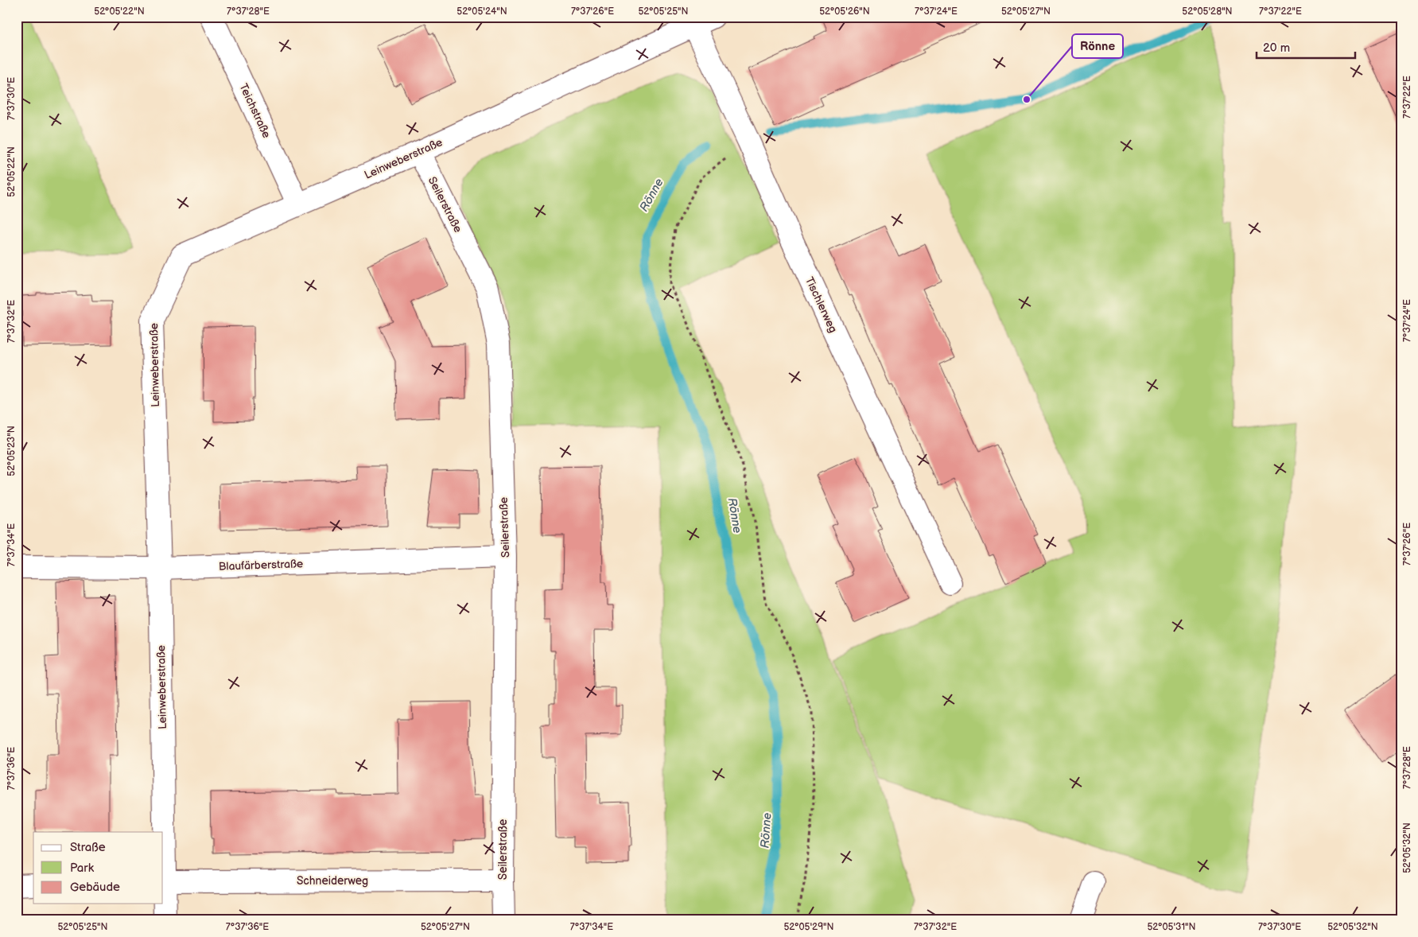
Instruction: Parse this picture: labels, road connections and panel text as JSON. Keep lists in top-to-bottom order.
{
  "streets": {
    "street": [
      "Teichstraße",
      "Leinweberstraße",
      "Seilerstraße",
      "Tischlerweg",
      "Blaufärberstraße",
      "Schneiderweg"
    ]
  },
  "crossings": [
    ["Teichstraße", "Leinweberstraße"],
    ["Leinweberstraße", "Seilerstraße"],
    ["Leinweberstraße", "Tischlerweg"],
    ["Leinweberstraße", "Blaufärberstraße"],
    ["Leinweberstraße", "Schneiderweg"],
    ["Seilerstraße", "Blaufärberstraße"],
    ["Seilerstraße", "Schneiderweg"]
  ],
  "water": ["Rönne"],
  "places": ["Rönne"],
  "legend": ["Straße", "Park", "Gebäude"],
  "scale_bar": "20 m",
  "coordinates": [
    "52°05'22\"N",
    "7°37'28\"E",
    "52°05'24\"N",
    "7°37'26\"E",
    "52°05'25\"N",
    "52°05'26\"N",
    "7°37'24\"E",
    "52°05'27\"N",
    "52°05'28\"N",
    "7°37'22\"E",
    "7°37'30\"E",
    "7°37'32\"E",
    "52°05'23\"N",
    "7°37'34\"E",
    "7°37'36\"E",
    "52°05'32\"N",
    "52°05'29\"N",
    "52°05'31\"N"
  ]
}
